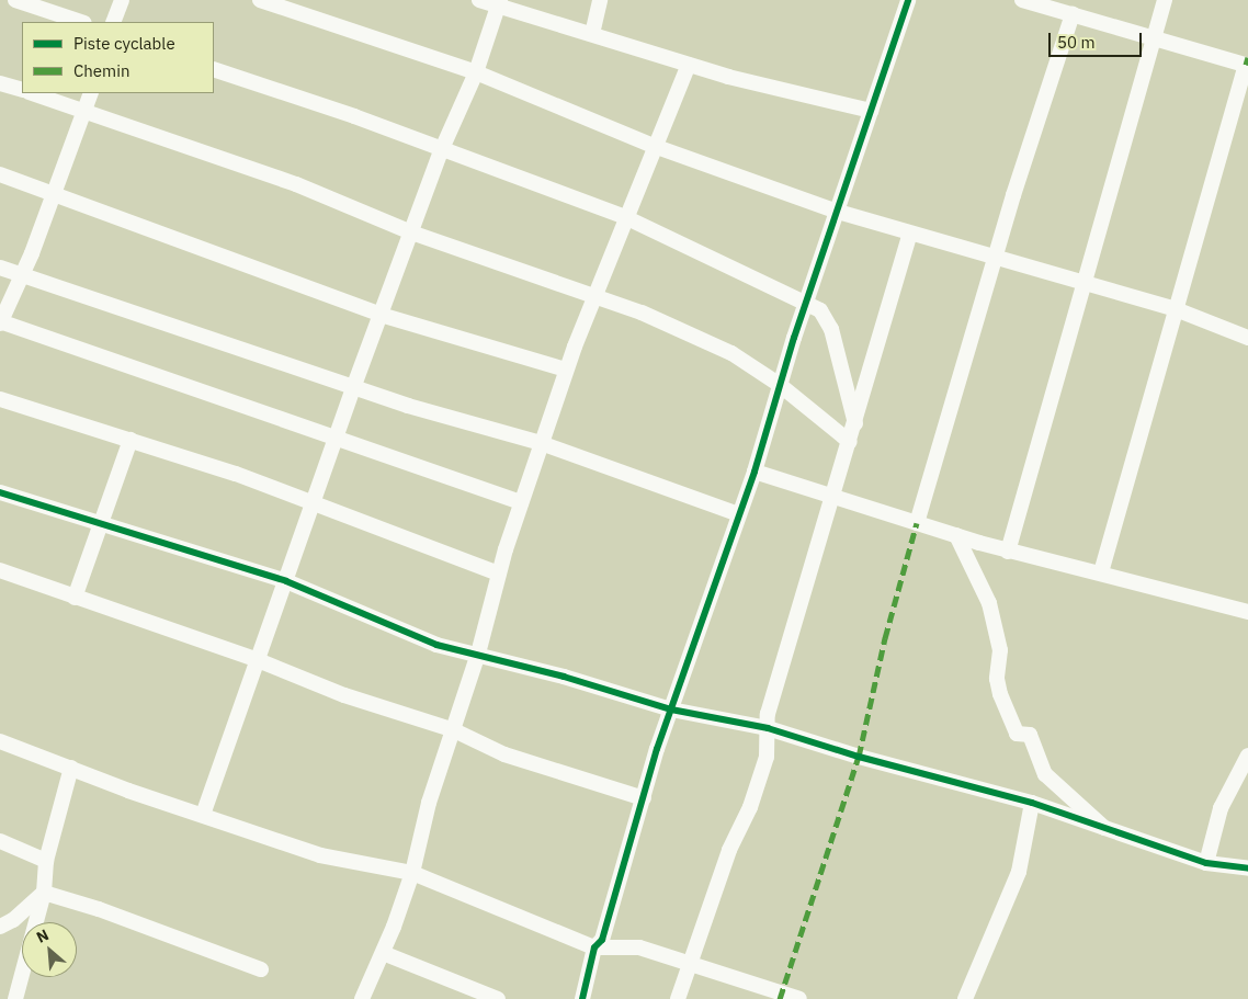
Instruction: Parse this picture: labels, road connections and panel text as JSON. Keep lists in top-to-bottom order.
{
  "legend": ["Piste cyclable", "Chemin"],
  "scale_bar": "50 m",
  "north": "top left"
}
